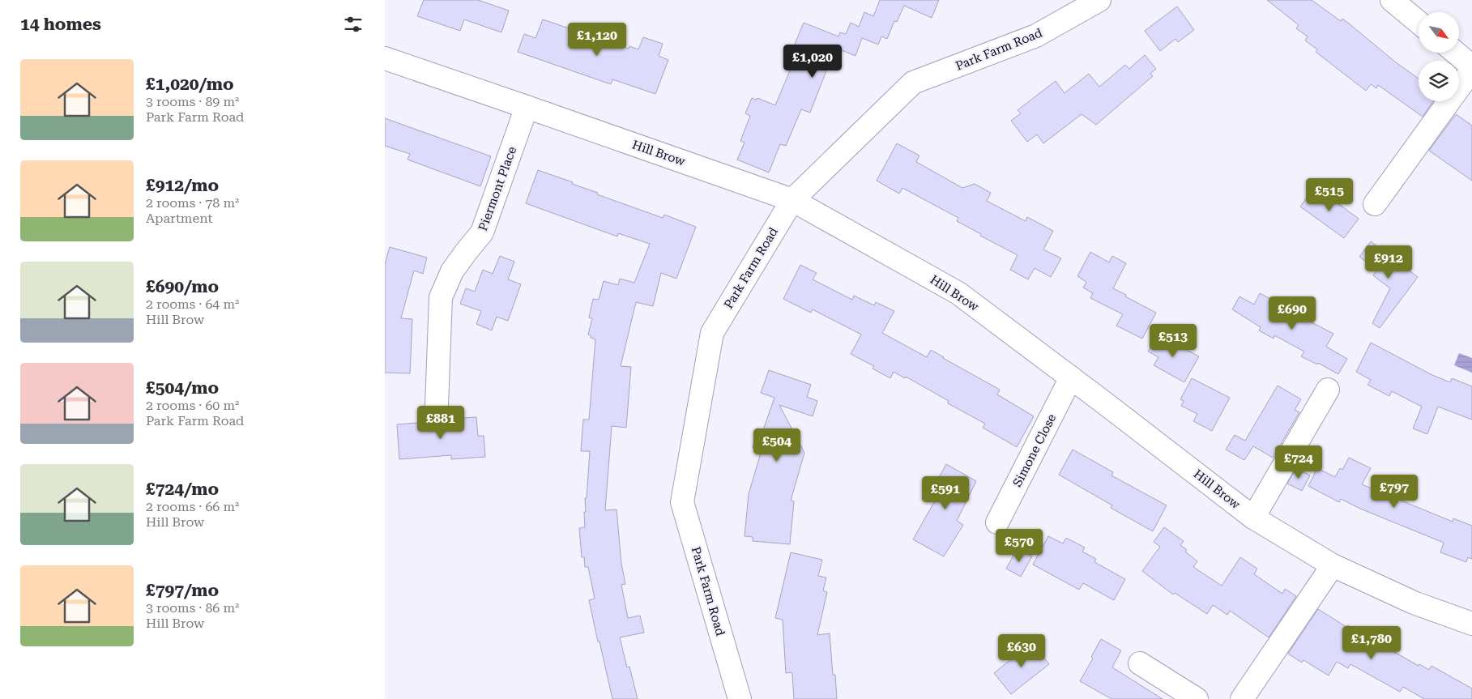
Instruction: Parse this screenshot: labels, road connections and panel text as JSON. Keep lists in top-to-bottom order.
{
  "streets": {
    "street": [
      "Park Farm Road",
      "Hill Brow",
      "Piermont Place",
      "Simone Close"
    ]
  },
  "crossings": [
    ["Park Farm Road", "Hill Brow"],
    ["Hill Brow", "Piermont Place"],
    ["Hill Brow", "Simone Close"]
  ],
  "north": "bottom right",
  "page": {
    "heading": "14 homes",
    "price": [
      "£1,120",
      "£1,020",
      "£515",
      "£912",
      "£690",
      "£513",
      "£881",
      "£504",
      "£724",
      "£797",
      "£591",
      "£570",
      "£1,780",
      "£630"
    ],
    "list": [
      {
        "name": "£1,020/mo",
        "note": "3 rooms · 89 m² · Park Farm Road"
      },
      {
        "name": "£912/mo",
        "note": "2 rooms · 78 m² · Apartment"
      },
      {
        "name": "£690/mo",
        "note": "2 rooms · 64 m² · Hill Brow"
      },
      {
        "name": "£504/mo",
        "note": "2 rooms · 60 m² · Park Farm Road"
      },
      {
        "name": "£724/mo",
        "note": "2 rooms · 66 m² · Hill Brow"
      },
      {
        "name": "£797/mo",
        "note": "3 rooms · 86 m² · Hill Brow"
      }
    ]
  }
}
